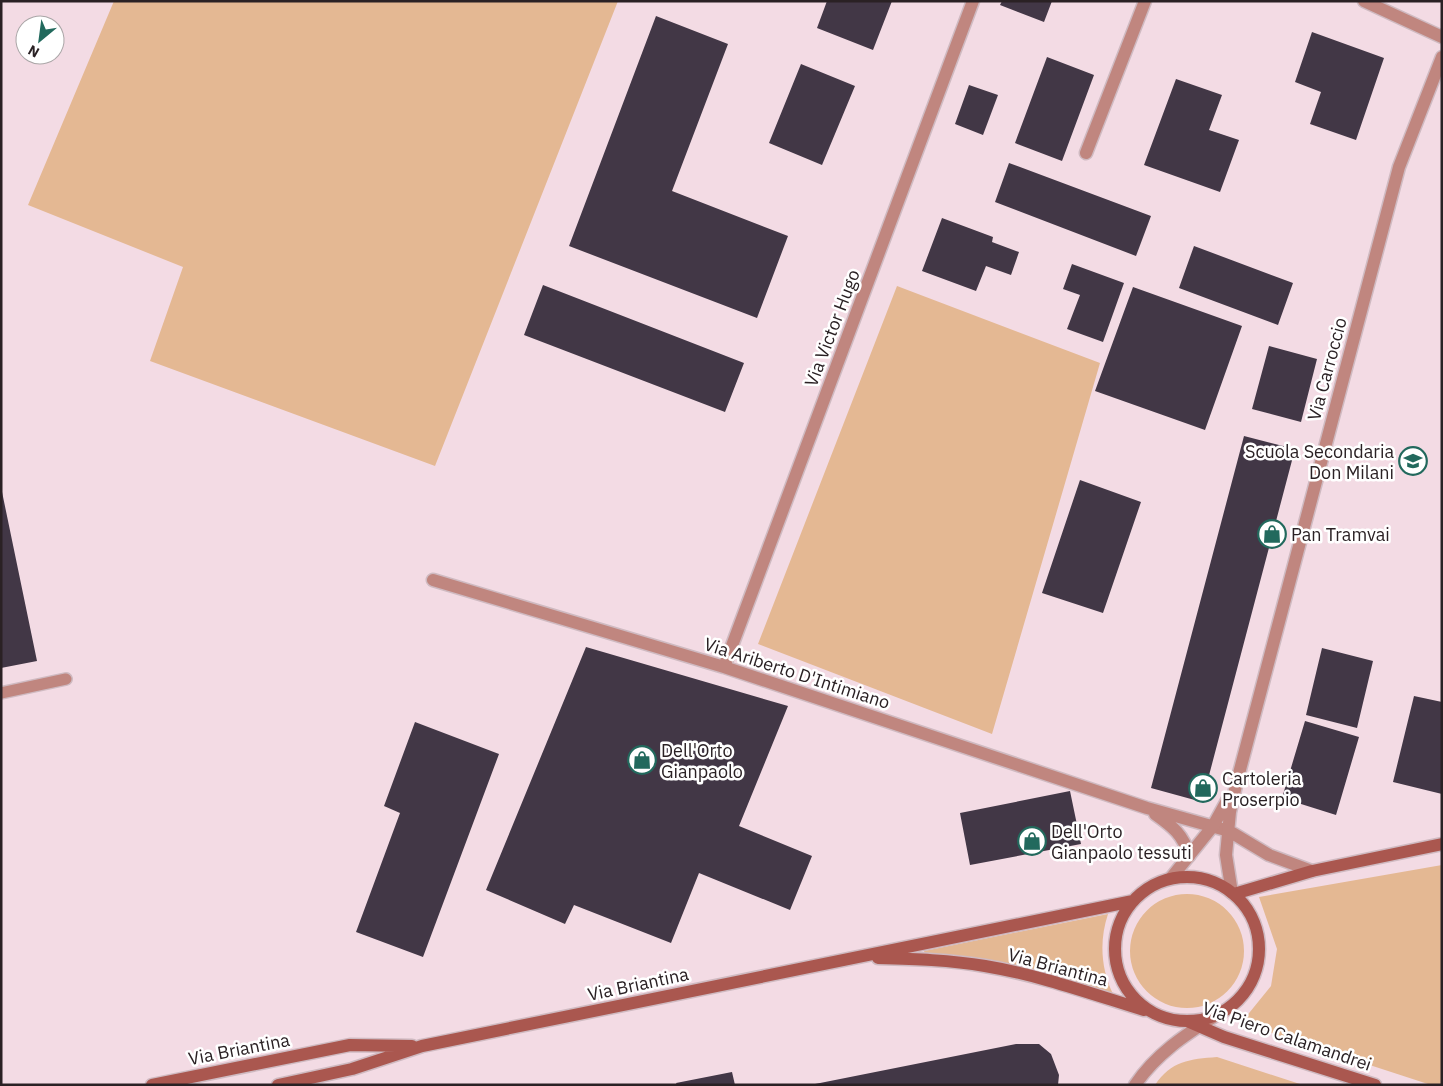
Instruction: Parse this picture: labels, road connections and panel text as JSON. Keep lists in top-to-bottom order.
{
  "streets": {
    "main road": ["Via Briantina", "Via Piero Calamandrei"],
    "street": ["Via Victor Hugo", "Via Carroccio", "Via Ariberto D'Intimiano"]
  },
  "crossings": [
    ["Via Victor Hugo", "Via Ariberto D'Intimiano"],
    ["Via Carroccio", "Via Ariberto D'Intimiano"],
    ["Via Carroccio", "Via Briantina"],
    ["Via Carroccio", "Via Piero Calamandrei"],
    ["Via Briantina", "Via Piero Calamandrei"]
  ],
  "places": {
    "school or university": ["Scuola Secondaria Don Milani"],
    "shop": [
      "Pan Tramvai",
      "Dell'Orto Gianpaolo",
      "Cartoleria Proserpio",
      "Dell'Orto Gianpaolo tessuti"
    ]
  },
  "north": "bottom left"
}
